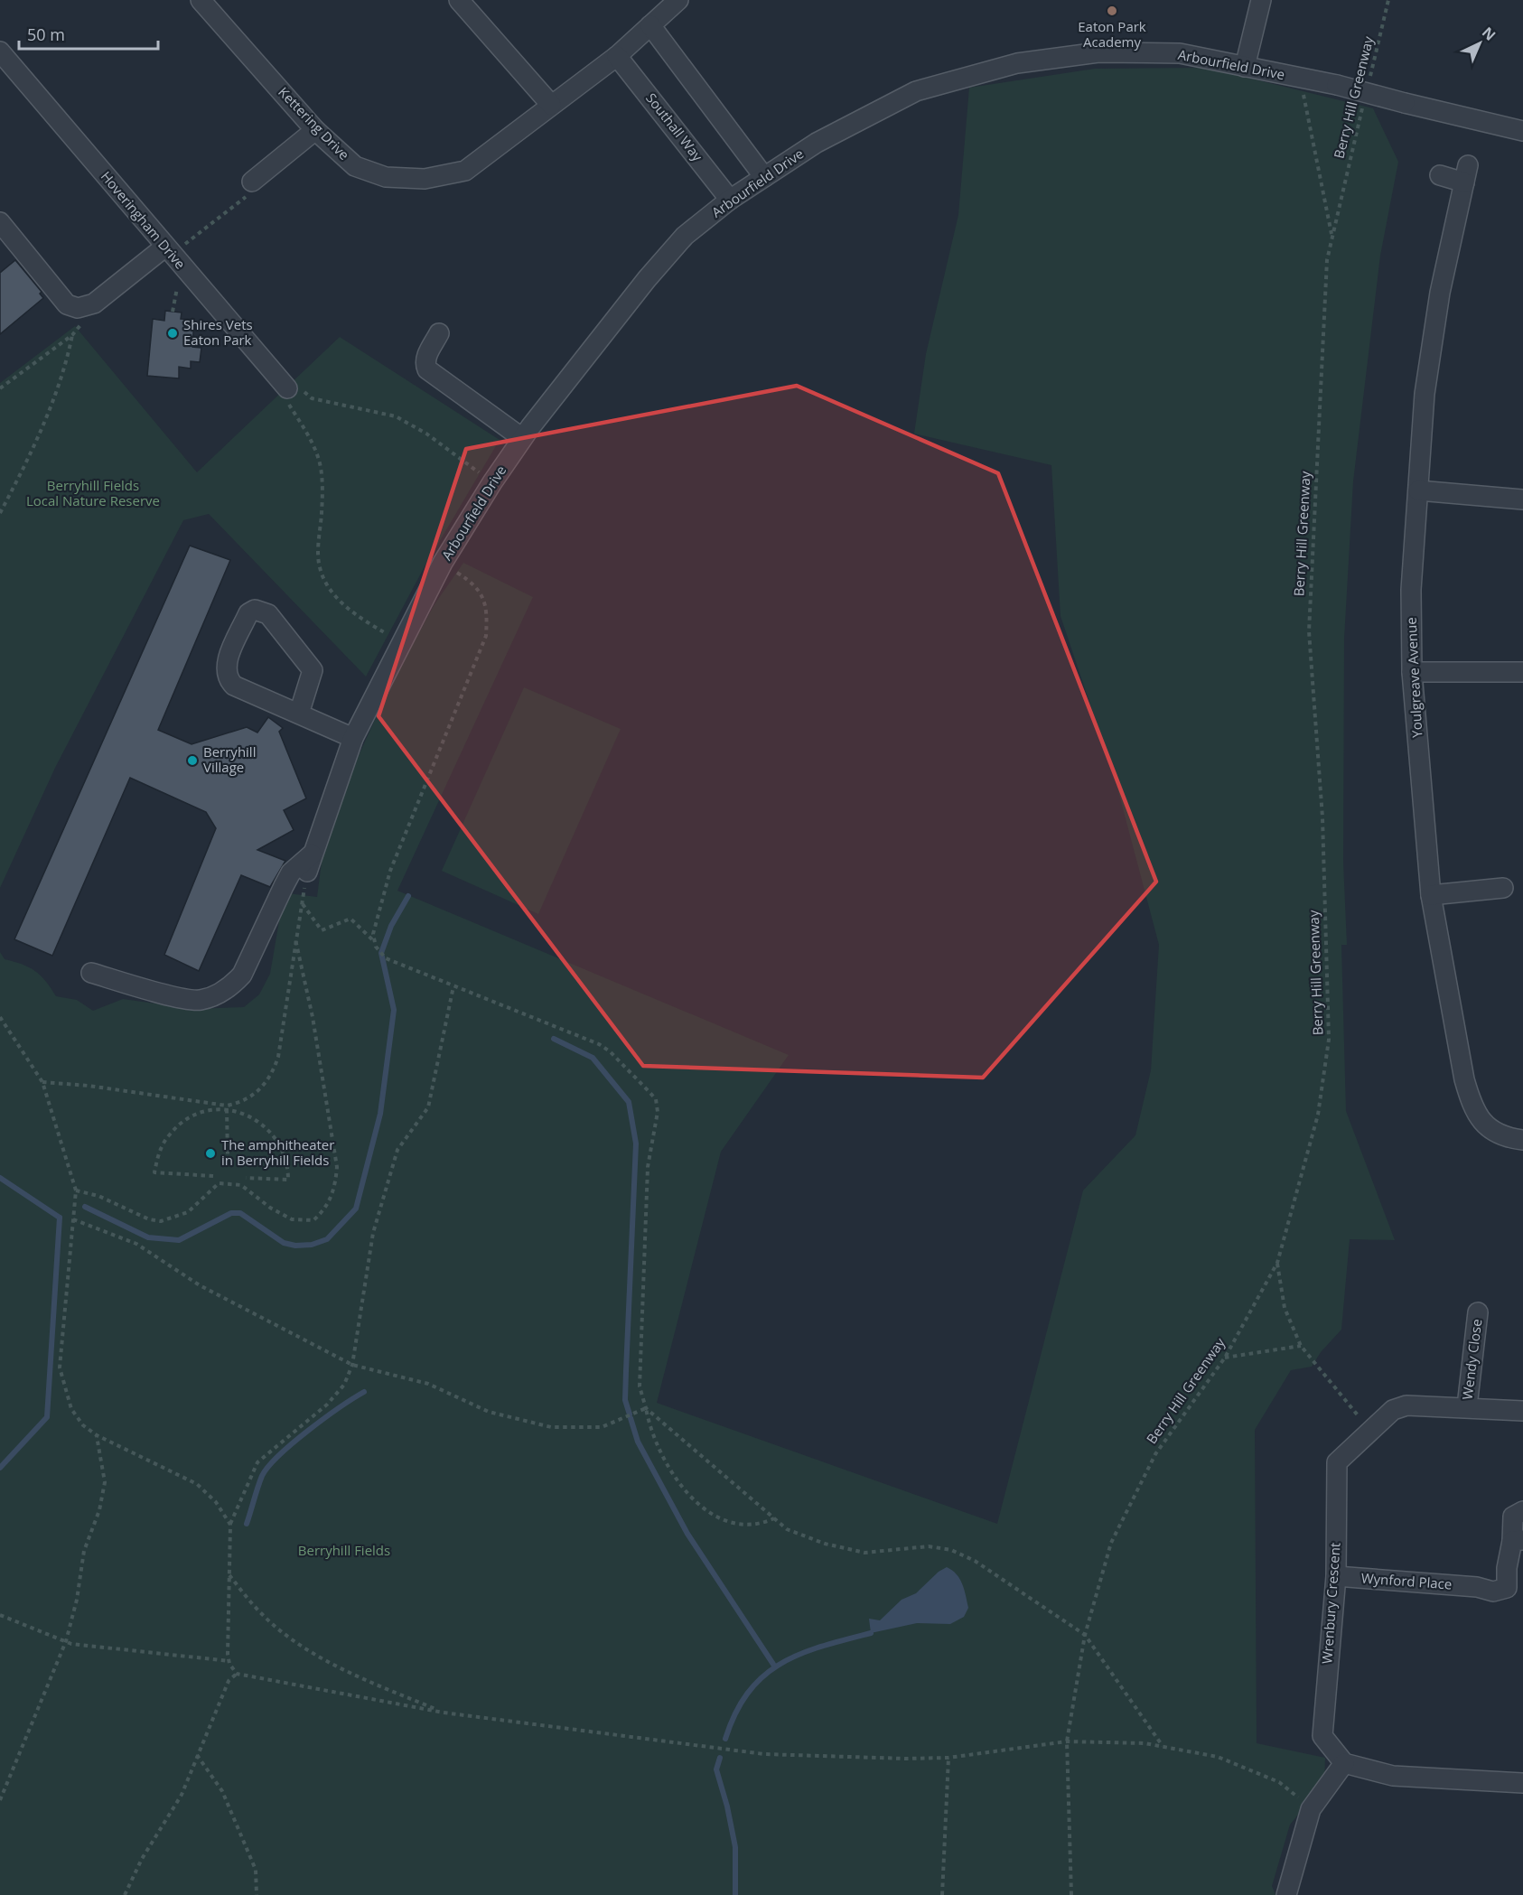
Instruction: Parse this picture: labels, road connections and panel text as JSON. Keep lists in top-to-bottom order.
{
  "streets": {
    "street": [
      "Arbourfield Drive",
      "Kettering Drive",
      "Southall Way",
      "Hoveringham Drive",
      "Youlgreave Avenue",
      "Wendy Close",
      "Wynford Place",
      "Wrenbury Crescent"
    ],
    "path": ["Berry Hill Greenway"]
  },
  "crossings": [
    ["Arbourfield Drive", "Southall Way"],
    ["Kettering Drive", "Southall Way"],
    ["Wendy Close", "Wrenbury Crescent"],
    ["Wynford Place", "Wrenbury Crescent"]
  ],
  "parks": ["Berryhill Fields Local Nature Reserve", "Berryhill Fields"],
  "places": [
    "Eaton Park Academy",
    "Shires Vets Eaton Park",
    "Berryhill Village",
    "The amphitheater in Berryhill Fields"
  ],
  "scale_bar": "50 m",
  "north": "top right"
}
